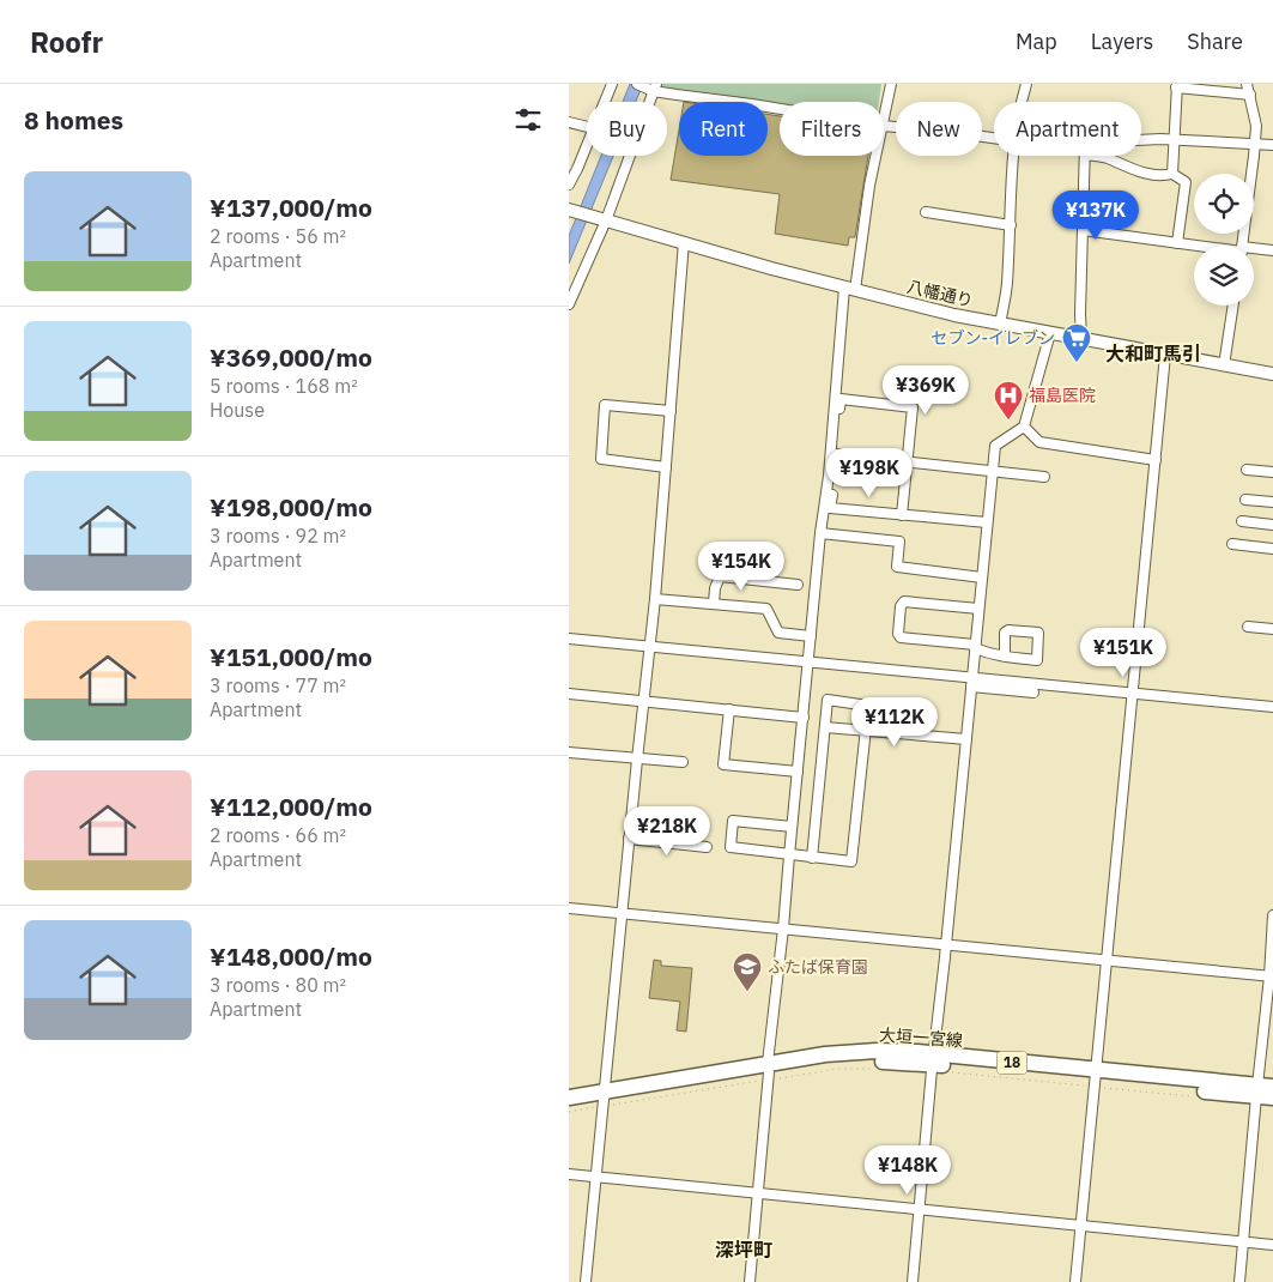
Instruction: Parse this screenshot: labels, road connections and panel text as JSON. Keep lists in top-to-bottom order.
{
  "streets": {
    "main road": ["大垣一宮線", "18"],
    "street": ["八幡通り"]
  },
  "districts": ["大和町馬引", "深坪町"],
  "places": {
    "supermarket": ["セブン-イレブン"],
    "hospital": ["福島医院"],
    "school or university": ["ふたば保育園"]
  },
  "page": {
    "header": "Roofr",
    "nav": ["Map", "Layers", "Share"],
    "heading": "8 homes",
    "chip": [
      "Buy",
      "Rent",
      "Filters",
      "New",
      "Apartment"
    ],
    "list": [
      {
        "name": "¥137,000/mo",
        "note": "2 rooms · 56 m² · Apartment"
      },
      {
        "name": "¥369,000/mo",
        "note": "5 rooms · 168 m² · House"
      },
      {
        "name": "¥198,000/mo",
        "note": "3 rooms · 92 m² · Apartment"
      },
      {
        "name": "¥151,000/mo",
        "note": "3 rooms · 77 m² · Apartment"
      },
      {
        "name": "¥112,000/mo",
        "note": "2 rooms · 66 m² · Apartment"
      },
      {
        "name": "¥148,000/mo",
        "note": "3 rooms · 80 m² · Apartment"
      }
    ],
    "price": [
      "¥137K",
      "¥369K",
      "¥198K",
      "¥154K",
      "¥151K",
      "¥112K",
      "¥218K",
      "¥148K"
    ]
  }
}
